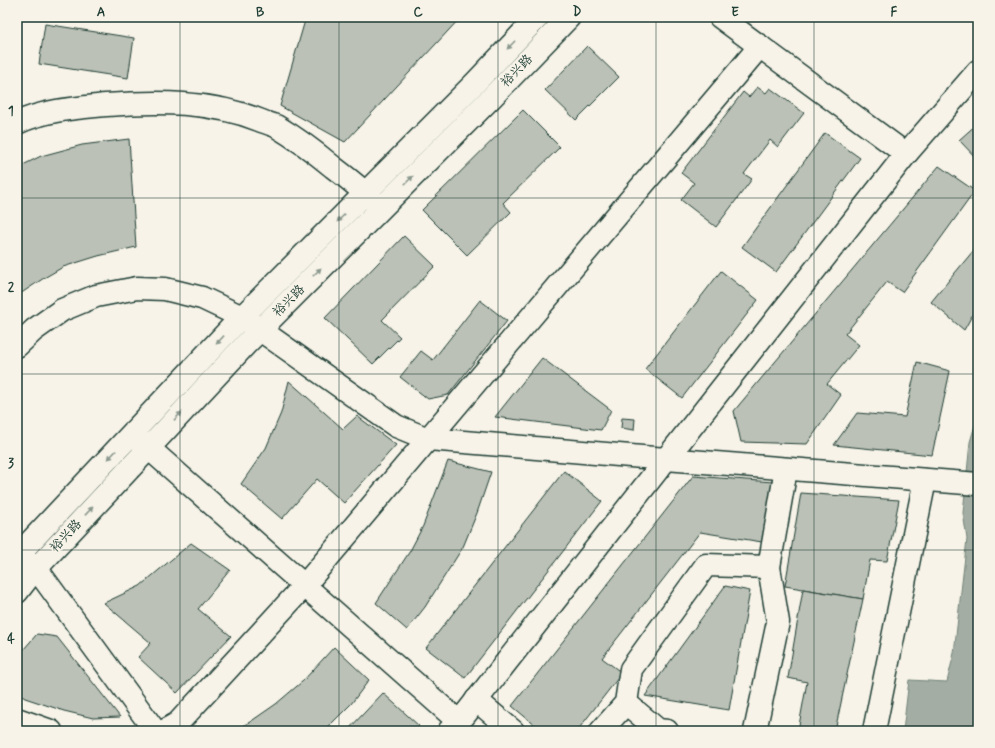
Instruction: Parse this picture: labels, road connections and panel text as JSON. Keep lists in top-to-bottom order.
{
  "streets": {
    "street": ["裕兴路"]
  },
  "grid": {
    "columns": [
      "A",
      "B",
      "C",
      "D",
      "E",
      "F"
    ],
    "rows": [
      "1",
      "2",
      "3",
      "4"
    ]
  }
}
